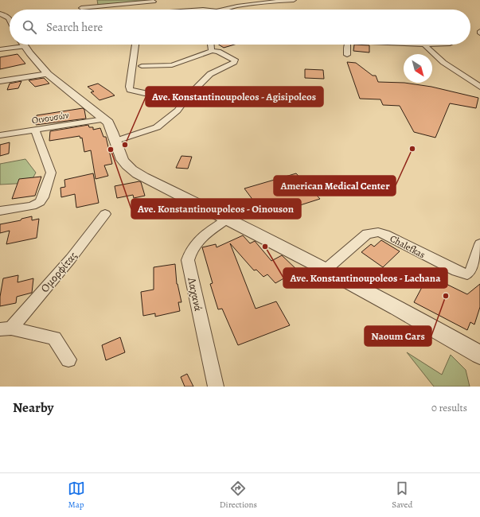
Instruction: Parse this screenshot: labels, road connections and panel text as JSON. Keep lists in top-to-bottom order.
{
  "streets": {
    "street": [
      "Οινουσών",
      "Chalefkas",
      "Ομορφίτας",
      "Λαχανά"
    ]
  },
  "places": [
    "Ave. Konstantinoupoleos - Agisipoleos",
    "American Medical Center",
    "Ave. Konstantinoupoleos - Oinouson",
    "Ave. Konstantinoupoleos - Lachana",
    "Naoum Cars"
  ],
  "north": "bottom right",
  "page": {
    "search": "Search here",
    "heading": ["Nearby", "0 results"],
    "nav": ["Map", "Directions", "Saved"]
  }
}
